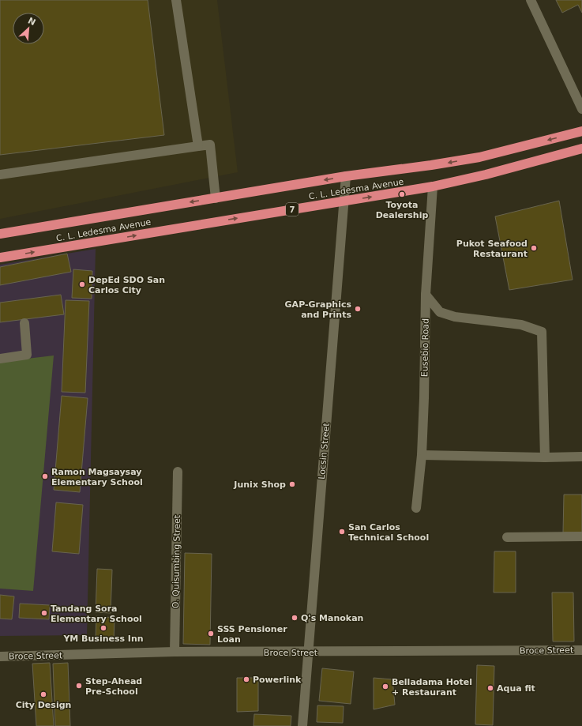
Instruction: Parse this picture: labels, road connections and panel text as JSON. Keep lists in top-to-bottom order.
{
  "streets": {
    "highway": ["C. L. Ledesma Avenue", "7"],
    "street": [
      "Eusebio Road",
      "Locsin Street",
      "O. Quisumbing Street",
      "Broce Street"
    ]
  },
  "crossings": [
    ["C. L. Ledesma Avenue", "Eusebio Road"],
    ["C. L. Ledesma Avenue", "Locsin Street"],
    ["Locsin Street", "Broce Street"],
    ["O. Quisumbing Street", "Broce Street"]
  ],
  "places": [
    "Toyota Dealership",
    "Pukot Seafood Restaurant",
    "DepEd SDO San Carlos City",
    "GAP-Graphics and Prints",
    "Ramon Magsaysay Elementary School",
    "Junix Shop",
    "San Carlos Technical School",
    "Tandang Sora Elementary School",
    "Q's Manokan",
    "YM Business Inn",
    "SSS Pensioner Loan",
    "Powerlink",
    "Step-Ahead Pre-School",
    "Belladama Hotel + Restaurant",
    "Aqua fit",
    "City Design"
  ],
  "north": "top right"
}
